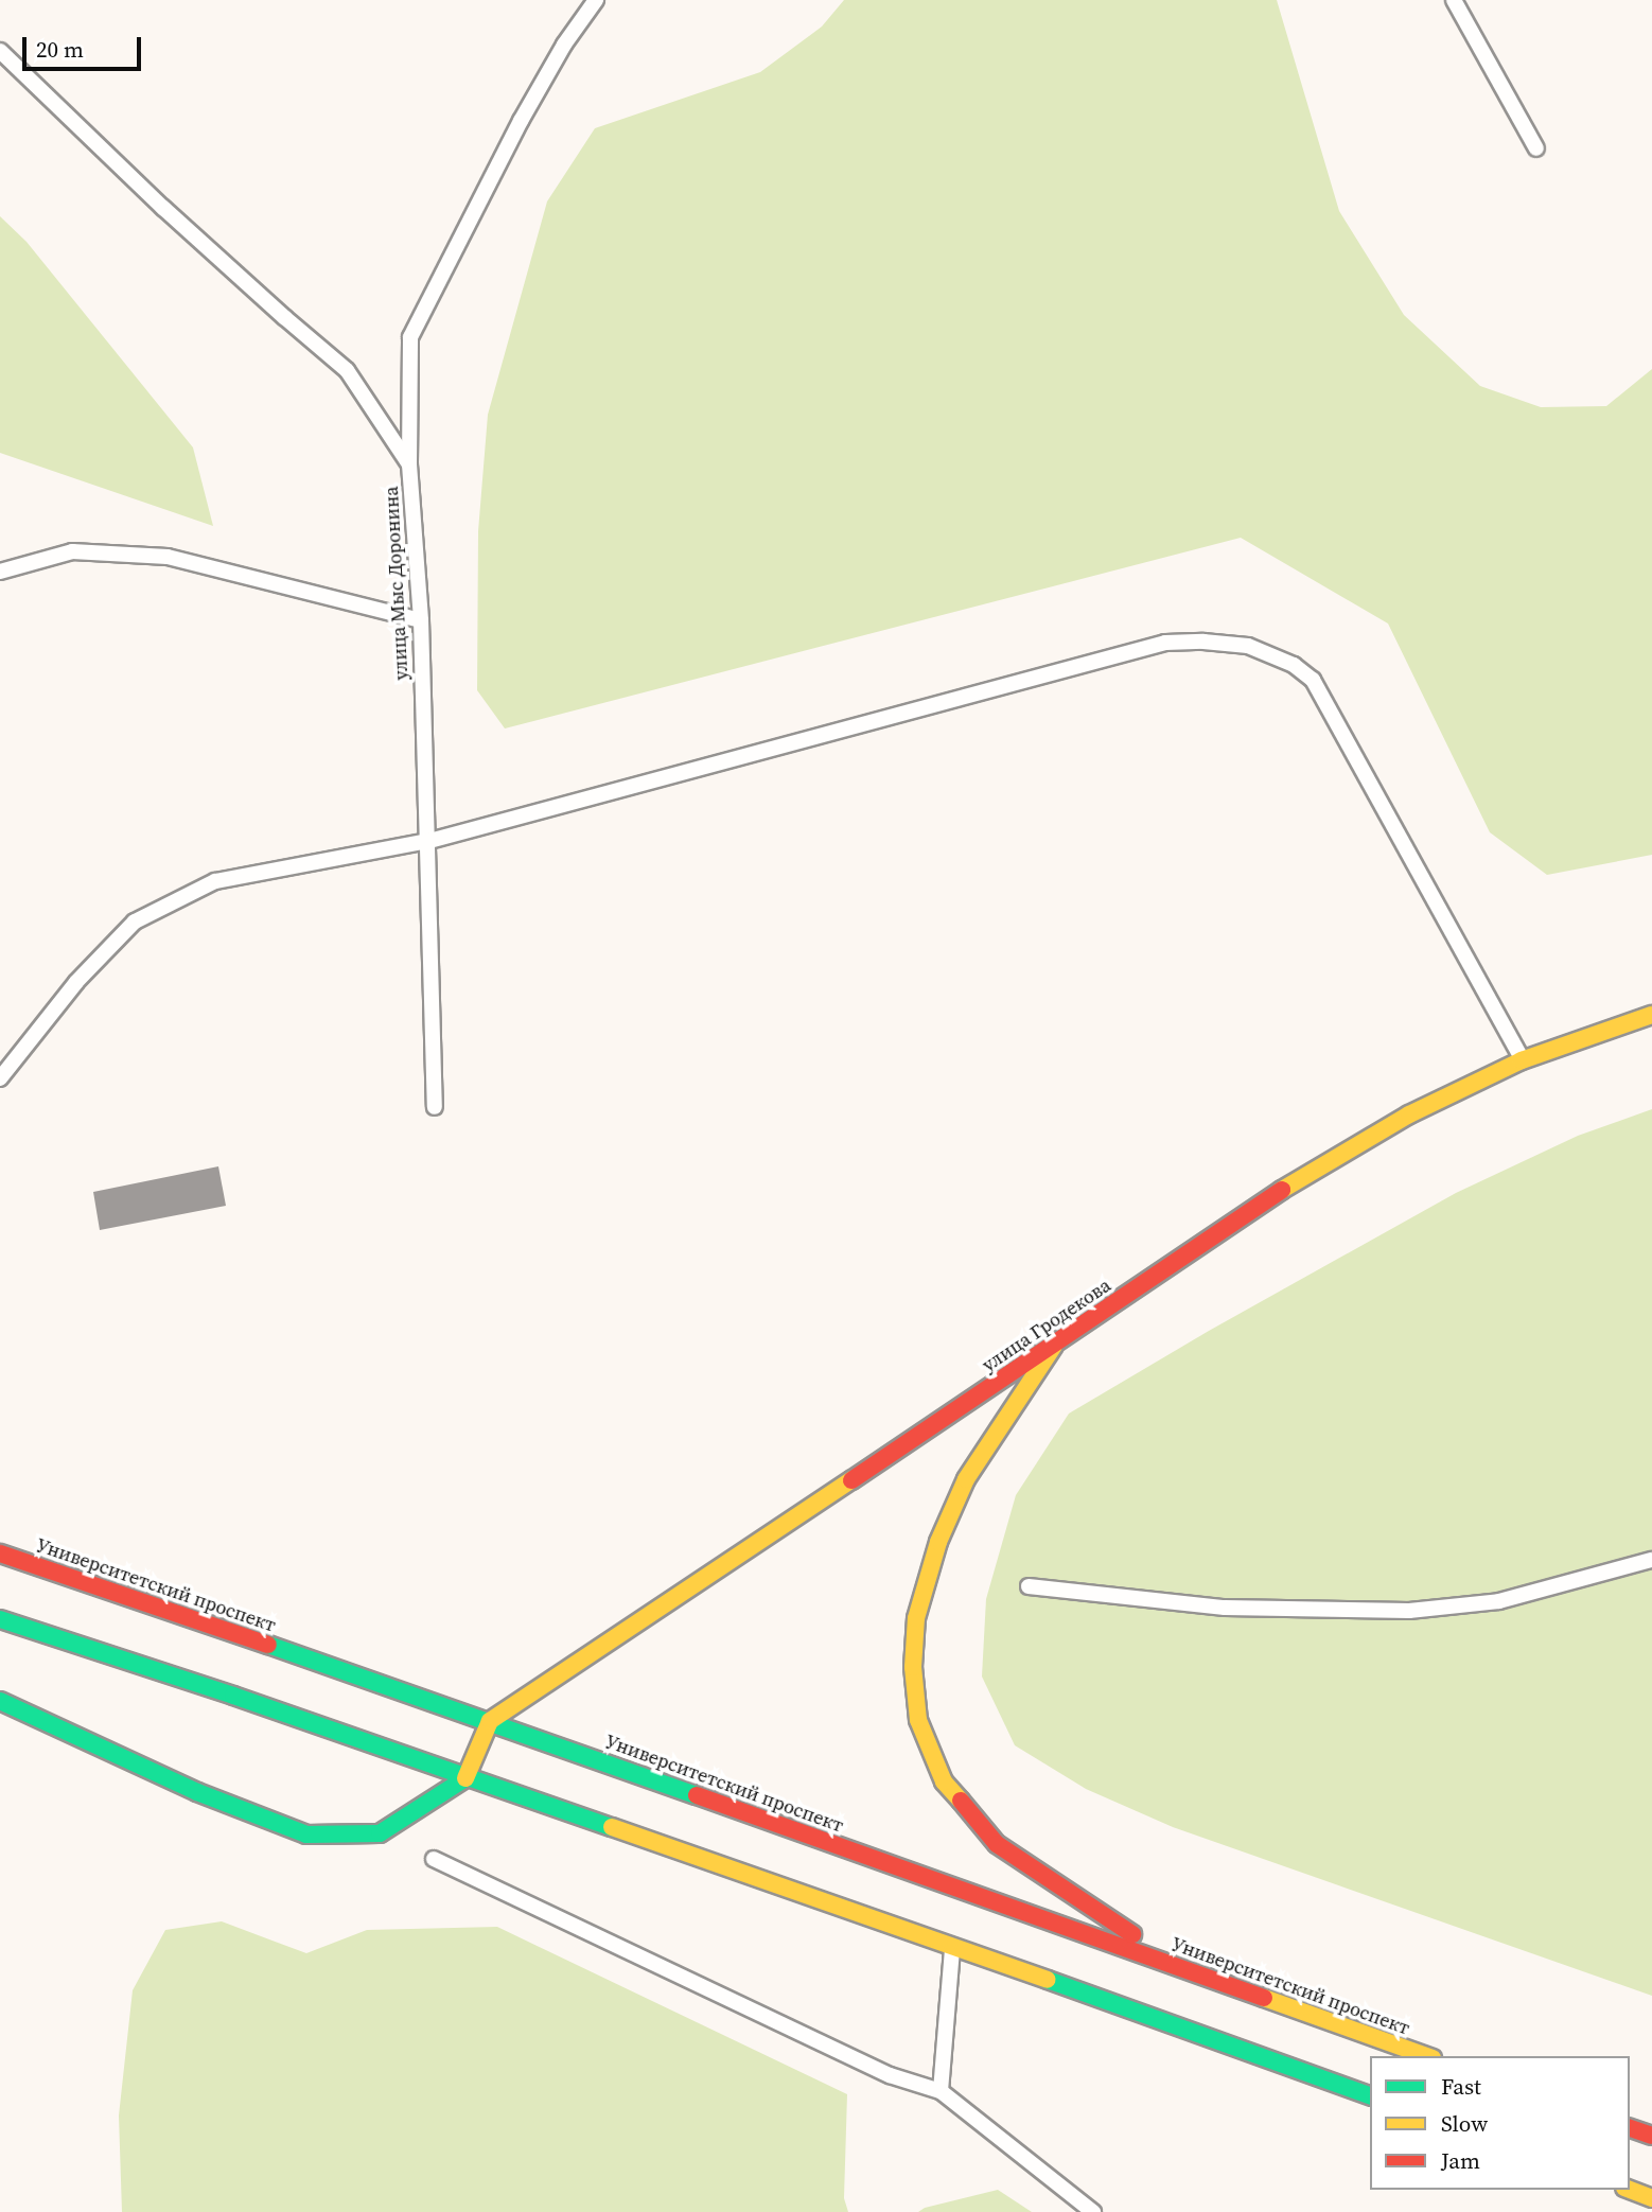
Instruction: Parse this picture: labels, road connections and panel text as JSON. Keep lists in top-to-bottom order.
{
  "streets": {
    "main road": ["улица Гродекова", "Университетский проспект"],
    "lane": ["улица Мыс Доронина"]
  },
  "crossings": [
    ["улица Гродекова", "Университетский проспект"]
  ],
  "legend": ["Fast", "Slow", "Jam"],
  "scale_bar": "20 m"
}
